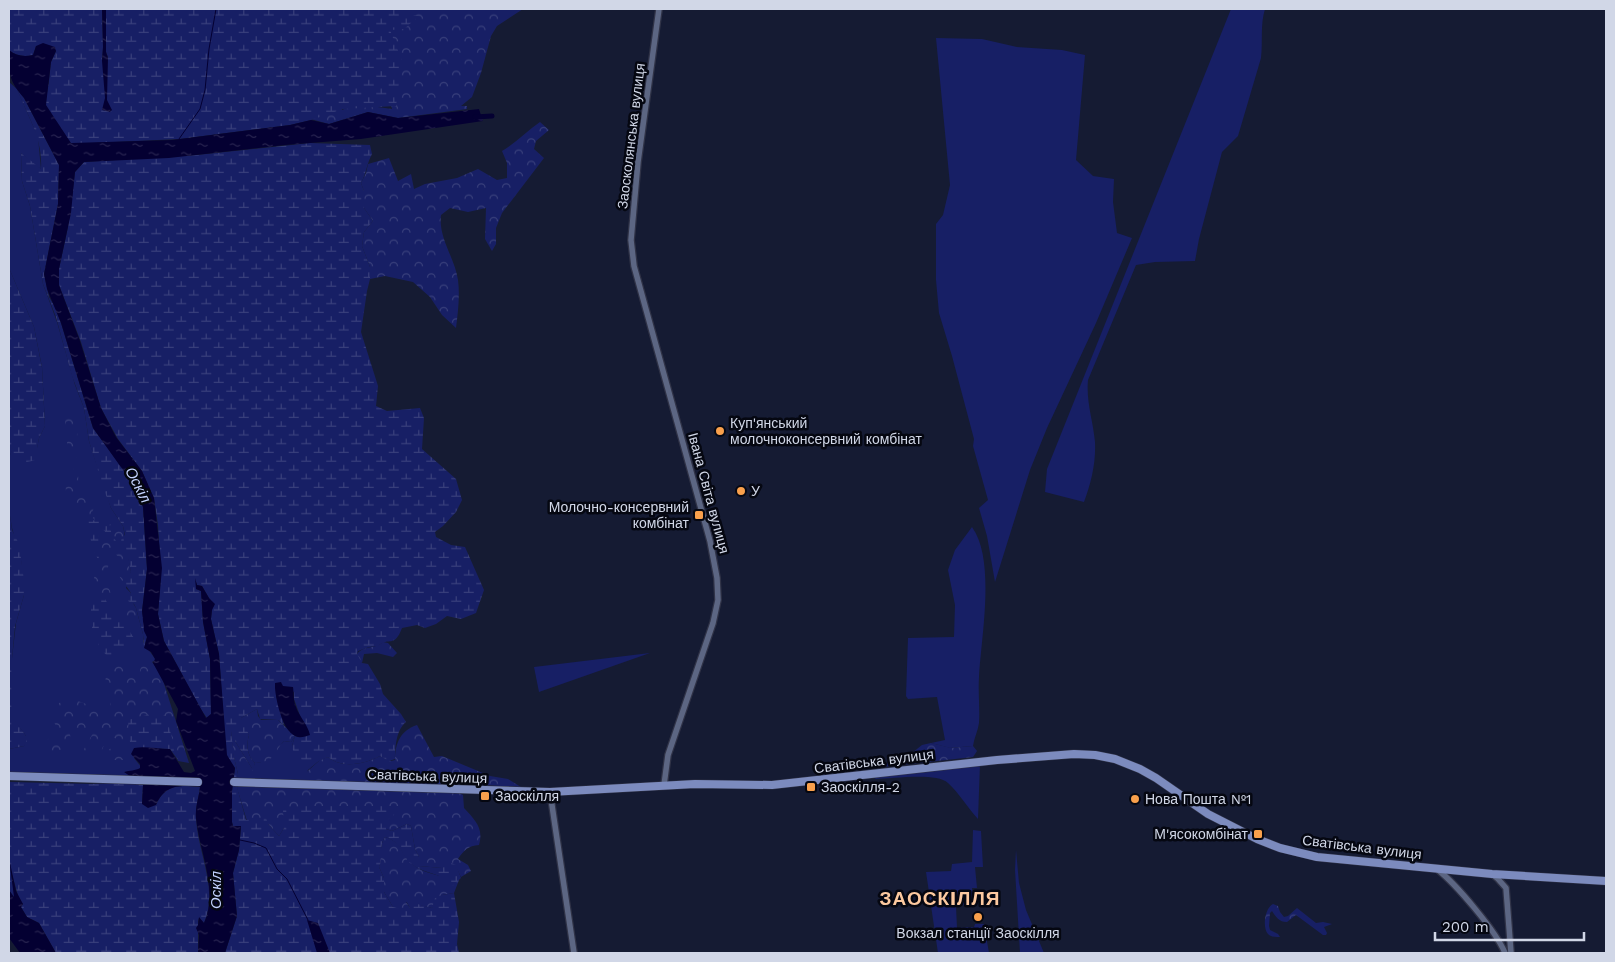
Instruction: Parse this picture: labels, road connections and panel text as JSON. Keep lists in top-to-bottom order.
{
  "streets": {
    "main road": ["Сватівська вулиця"],
    "street": ["Заосколянська вулиця", "Івана Світа вулиця"]
  },
  "crossings": [
    ["Заосколянська вулиця", "Івана Світа вулиця"],
    ["Івана Світа вулиця", "Сватівська вулиця"]
  ],
  "districts": ["ЗАОСКIЛЛЯ"],
  "water": ["Оскіл"],
  "places": {
    "other": [
      "Куп'янський молочноконсервний комбінат",
      "У",
      "Нова Пошта №1",
      "Вокзал станції Заоскілля"
    ],
    "transit": [
      "Молочно-консервний комбінат",
      "Заоскілля-2",
      "Заоскілля",
      "М'ясокомбінат"
    ]
  },
  "scale_bar": "200 m"
}
